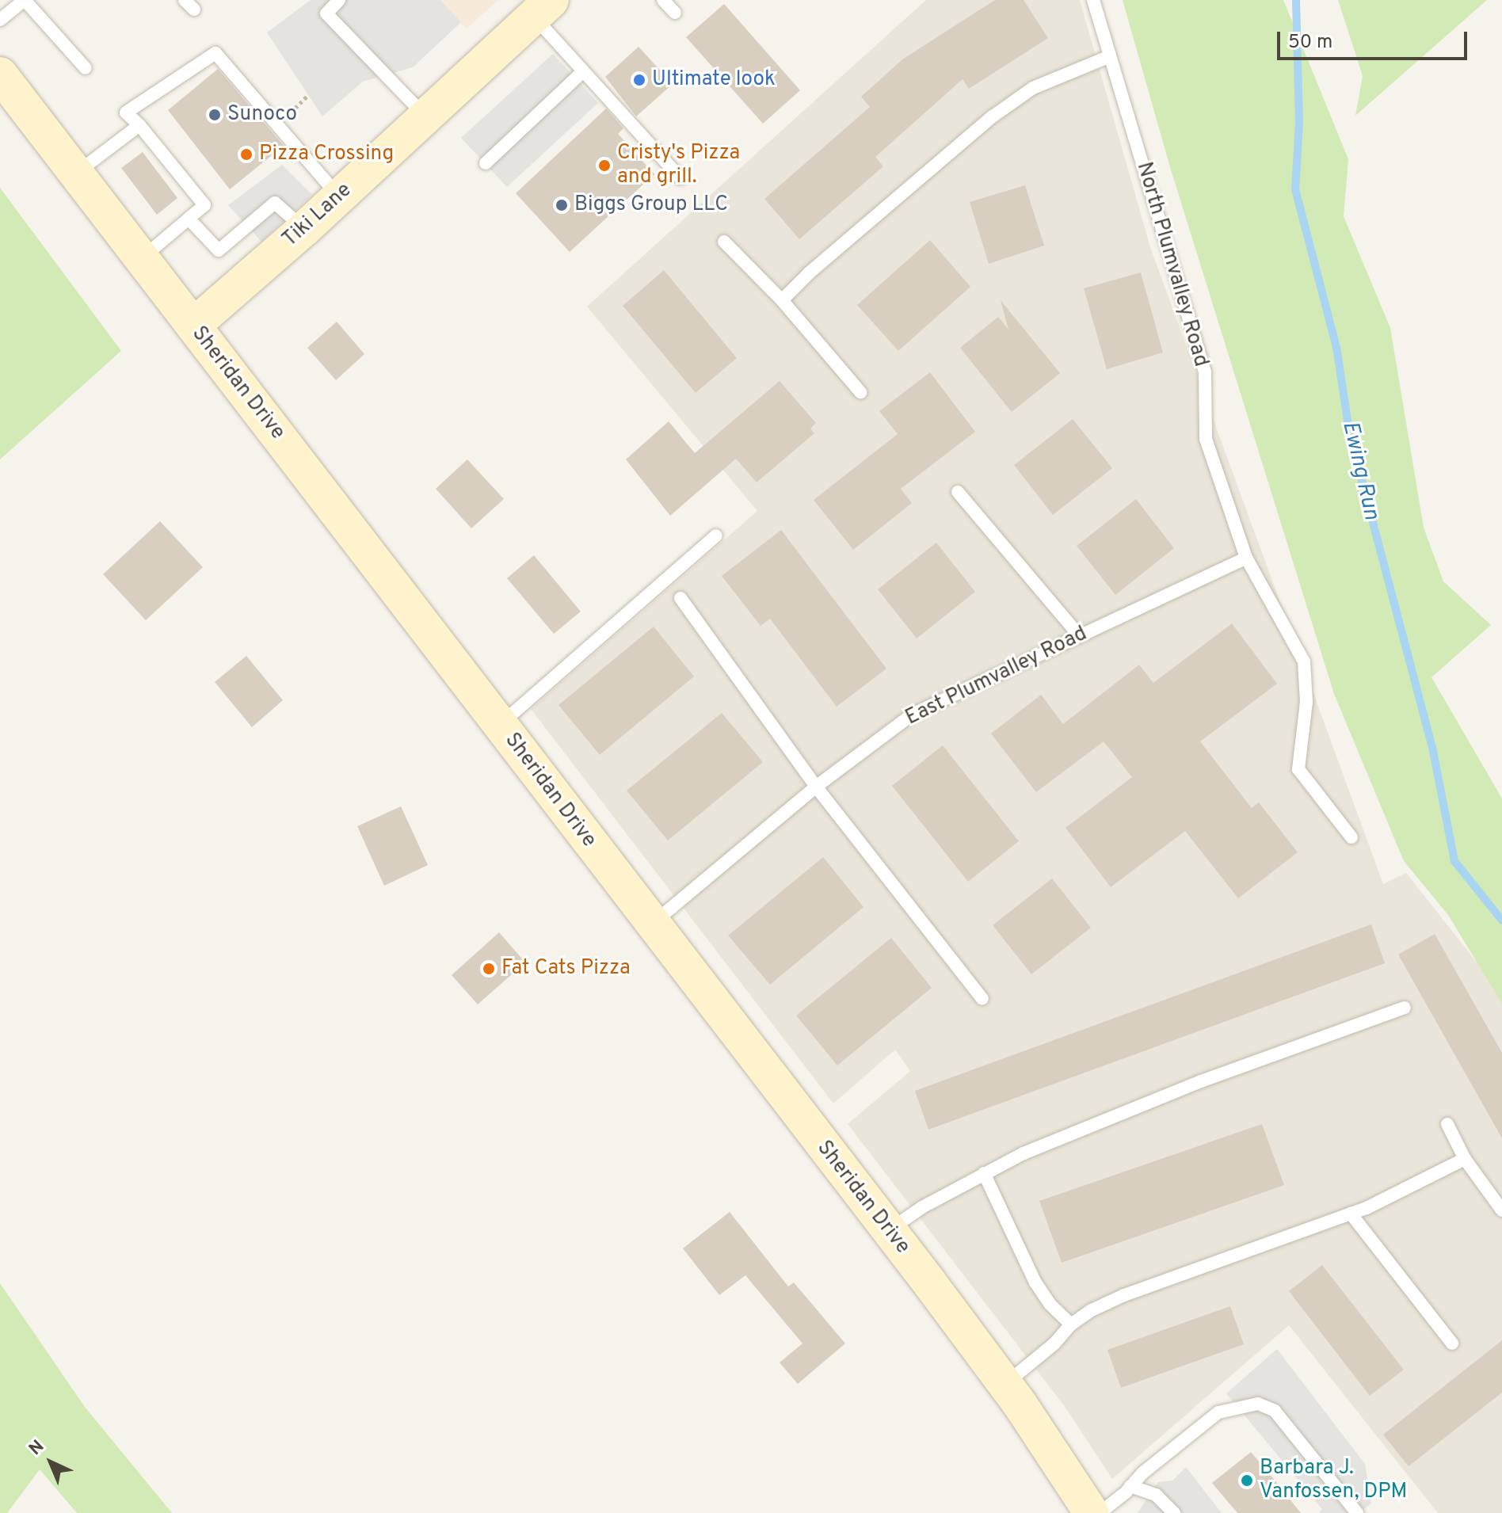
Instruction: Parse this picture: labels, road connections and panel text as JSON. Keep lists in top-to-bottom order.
{
  "streets": {
    "street": ["Tiki Lane", "Sheridan Drive"],
    "lane": ["North Plumvalley Road", "East Plumvalley Road"]
  },
  "crossings": [
    ["Tiki Lane", "Sheridan Drive"],
    ["North Plumvalley Road", "East Plumvalley Road"],
    ["Sheridan Drive", "East Plumvalley Road"]
  ],
  "water": ["Ewing Run"],
  "places": [
    "Ultimate look",
    "Sunoco",
    "Pizza Crossing",
    "Cristy's Pizza and grill.",
    "Biggs Group LLC",
    "Fat Cats Pizza",
    "Barbara J. Vanfossen, DPM"
  ],
  "scale_bar": "50 m",
  "north": "top left"
}
